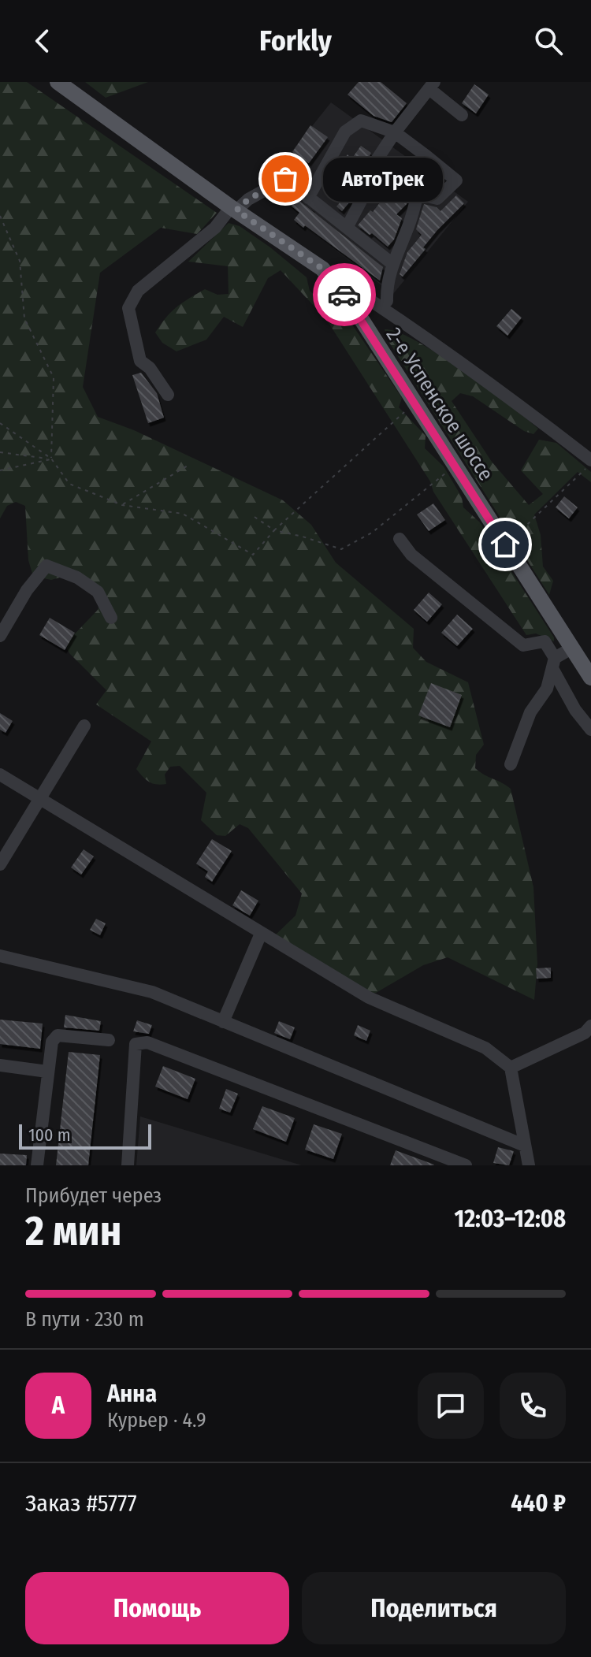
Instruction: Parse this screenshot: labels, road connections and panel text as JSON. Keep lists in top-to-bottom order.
{
  "streets": {
    "main road": ["2-е Успенское шоссе"]
  },
  "places": ["АвтоТрек"],
  "scale_bar": "100 m",
  "page": {
    "header": "Forkly",
    "bubble": "АвтоТрек",
    "scale": "100 m",
    "heading": ["2 мин", "Прибудет через", "12:03–12:08"],
    "panel": [
      "Анна",
      "Курьер · 4.9",
      "Заказ #5777",
      "440 ₽"
    ],
    "bar": "В пути · 230 m",
    "round": "А",
    "buttons": ["Помощь", "Поделиться"]
  }
}
